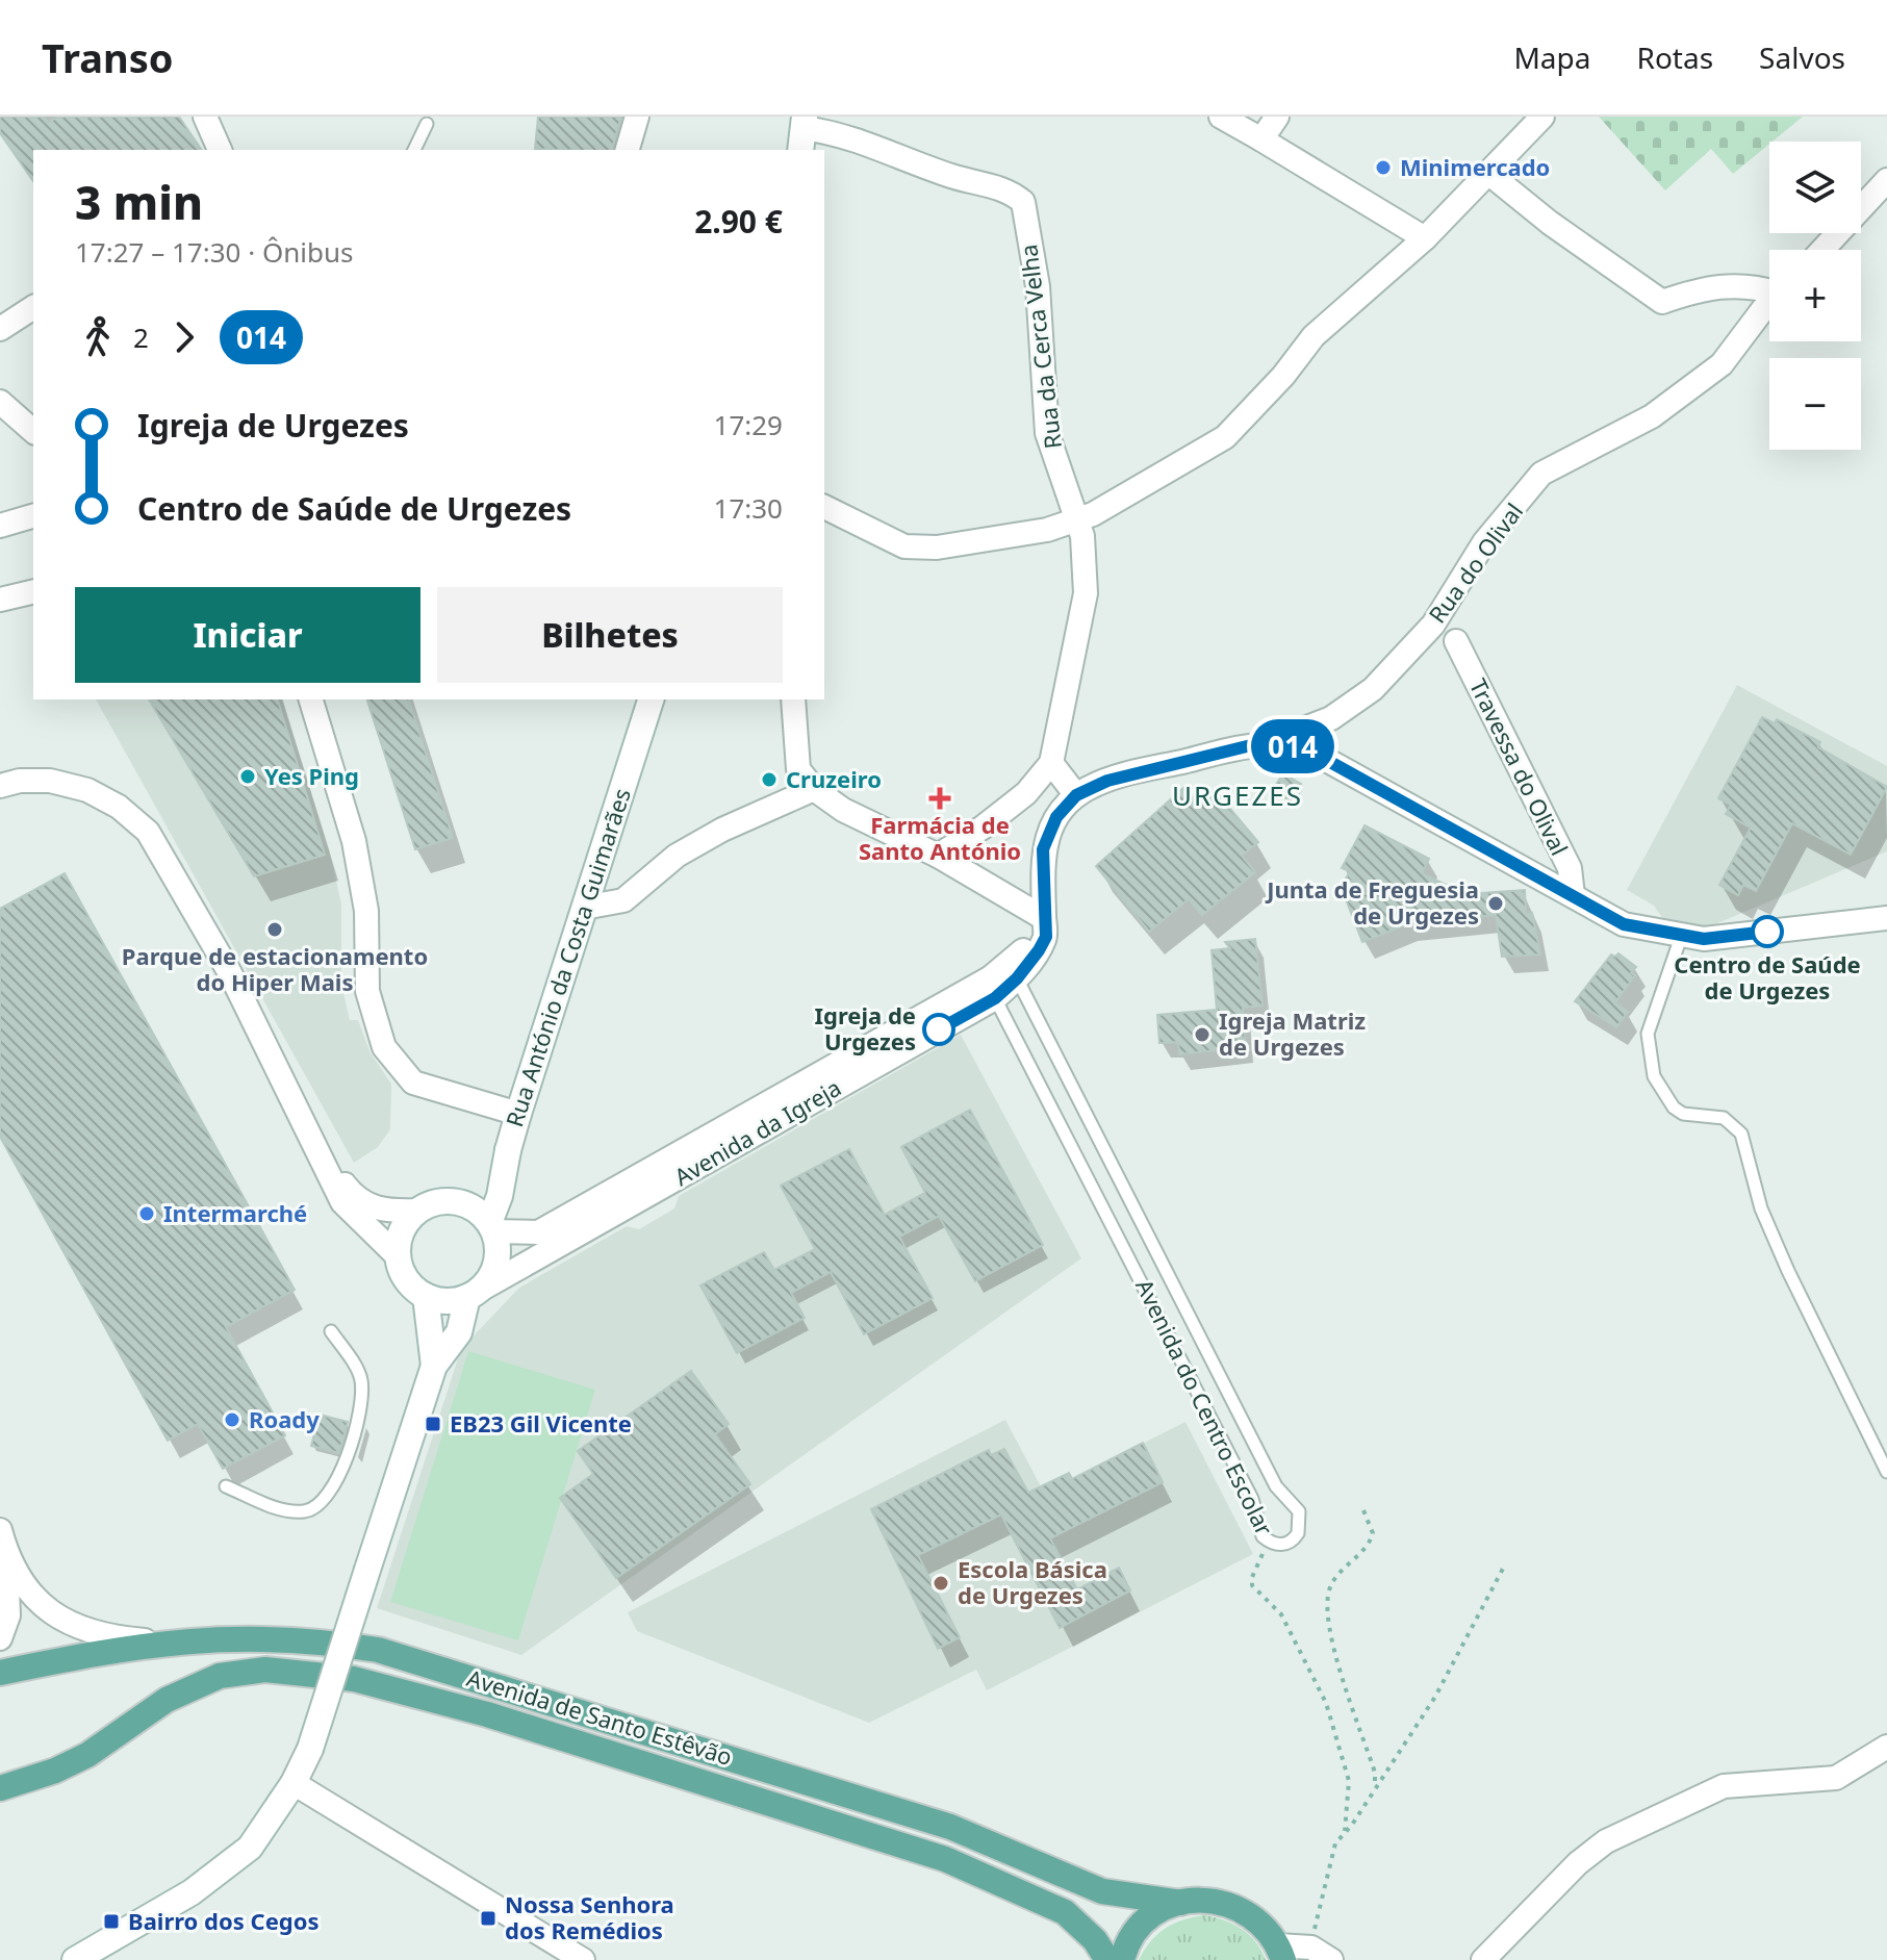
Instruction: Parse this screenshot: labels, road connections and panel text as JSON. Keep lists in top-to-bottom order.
{
  "streets": {
    "main road": ["Rua António da Costa Guimarães", "Avenida de Santo Estêvão"],
    "street": [
      "Rua da Cerca Velha",
      "Rua do Olival",
      "Travessa do Olival",
      "Avenida da Igreja"
    ],
    "lane": ["Avenida do Centro Escolar"]
  },
  "crossings": [
    ["Rua do Olival", "Avenida da Igreja"],
    ["Rua António da Costa Guimarães", "Avenida da Igreja"],
    ["Avenida da Igreja", "Avenida do Centro Escolar"]
  ],
  "districts": ["URGEZES"],
  "places": {
    "other": [
      "Minimercado",
      "Yes Ping",
      "Cruzeiro",
      "Junta de Freguesia de Urgezes",
      "Parque de estacionamento do Hiper Mais",
      "Centro de Saúde de Urgezes",
      "Igreja de Urgezes",
      "Igreja Matriz de Urgezes",
      "Intermarché",
      "Roady",
      "Escola Básica de Urgezes"
    ],
    "health": ["Farmácia de Santo António"],
    "transit": ["EB23 Gil Vicente", "Nossa Senhora dos Remédios", "Bairro dos Cegos"]
  },
  "lines": ["bus line 014"],
  "page": {
    "header": "Transo",
    "nav": ["Mapa", "Rotas", "Salvos"],
    "on_map": "014",
    "map_buttons": ["+", "−"],
    "heading": ["3 min", "17:27 – 17:30 · Ônibus", "2.90 €"],
    "legs": ["2", "014"],
    "list": [
      {
        "name": "Igreja de Urgezes",
        "value": "17:29"
      },
      {
        "name": "Centro de Saúde de Urgezes",
        "value": "17:30"
      }
    ],
    "buttons": ["Iniciar", "Bilhetes"]
  }
}
